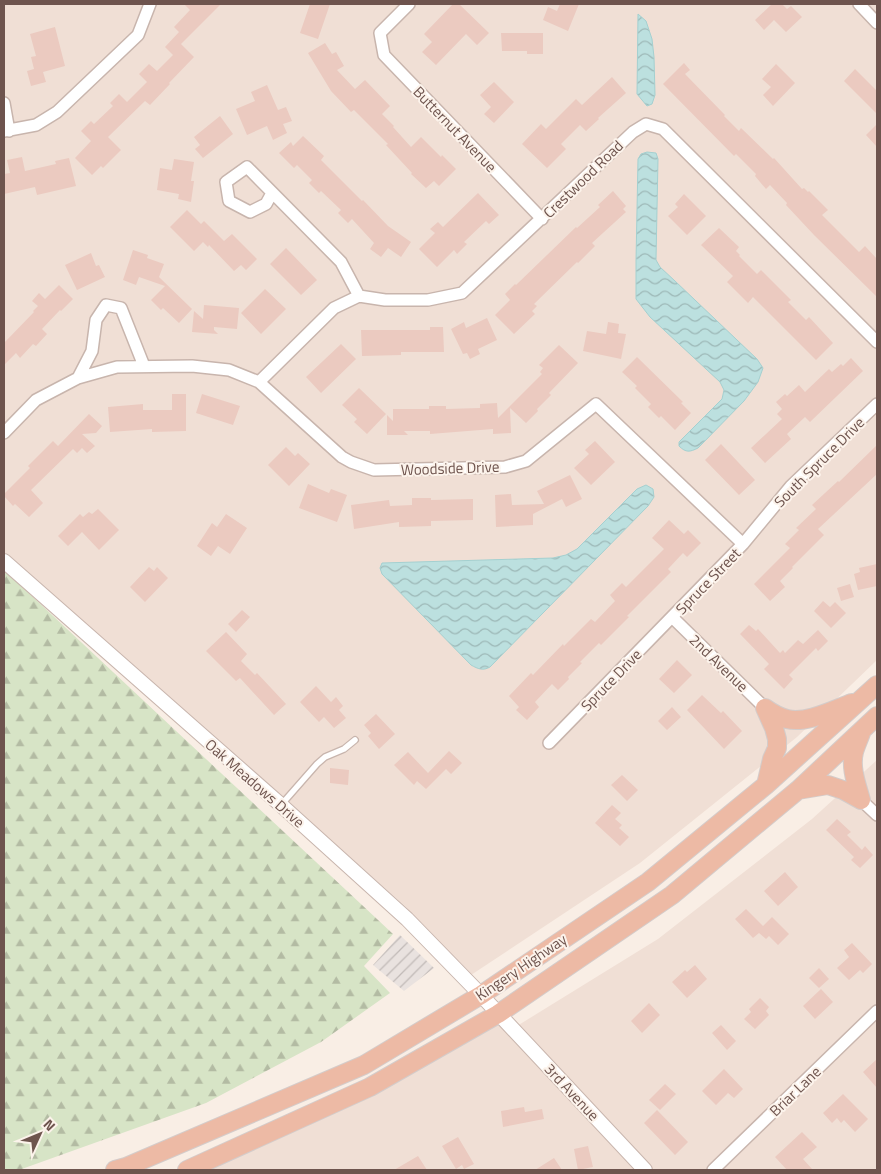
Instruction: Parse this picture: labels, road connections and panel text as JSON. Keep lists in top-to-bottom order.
{
  "streets": {
    "highway": ["Kingery Highway"],
    "street": [
      "Butternut Avenue",
      "Crestwood Road",
      "South Spruce Drive",
      "Woodside Drive",
      "Spruce Street",
      "2nd Avenue",
      "Spruce Drive",
      "Oak Meadows Drive",
      "Briar Lane",
      "3rd Avenue"
    ]
  },
  "crossings": [
    ["Butternut Avenue", "Crestwood Road"],
    ["South Spruce Drive", "Woodside Drive"],
    ["South Spruce Drive", "Spruce Street"],
    ["Woodside Drive", "Spruce Street"],
    ["Spruce Street", "2nd Avenue"],
    ["Spruce Street", "Spruce Drive"],
    ["2nd Avenue", "Spruce Drive"],
    ["Oak Meadows Drive", "Kingery Highway"],
    ["Oak Meadows Drive", "3rd Avenue"],
    ["Kingery Highway", "3rd Avenue"]
  ],
  "north": "top right"
}
